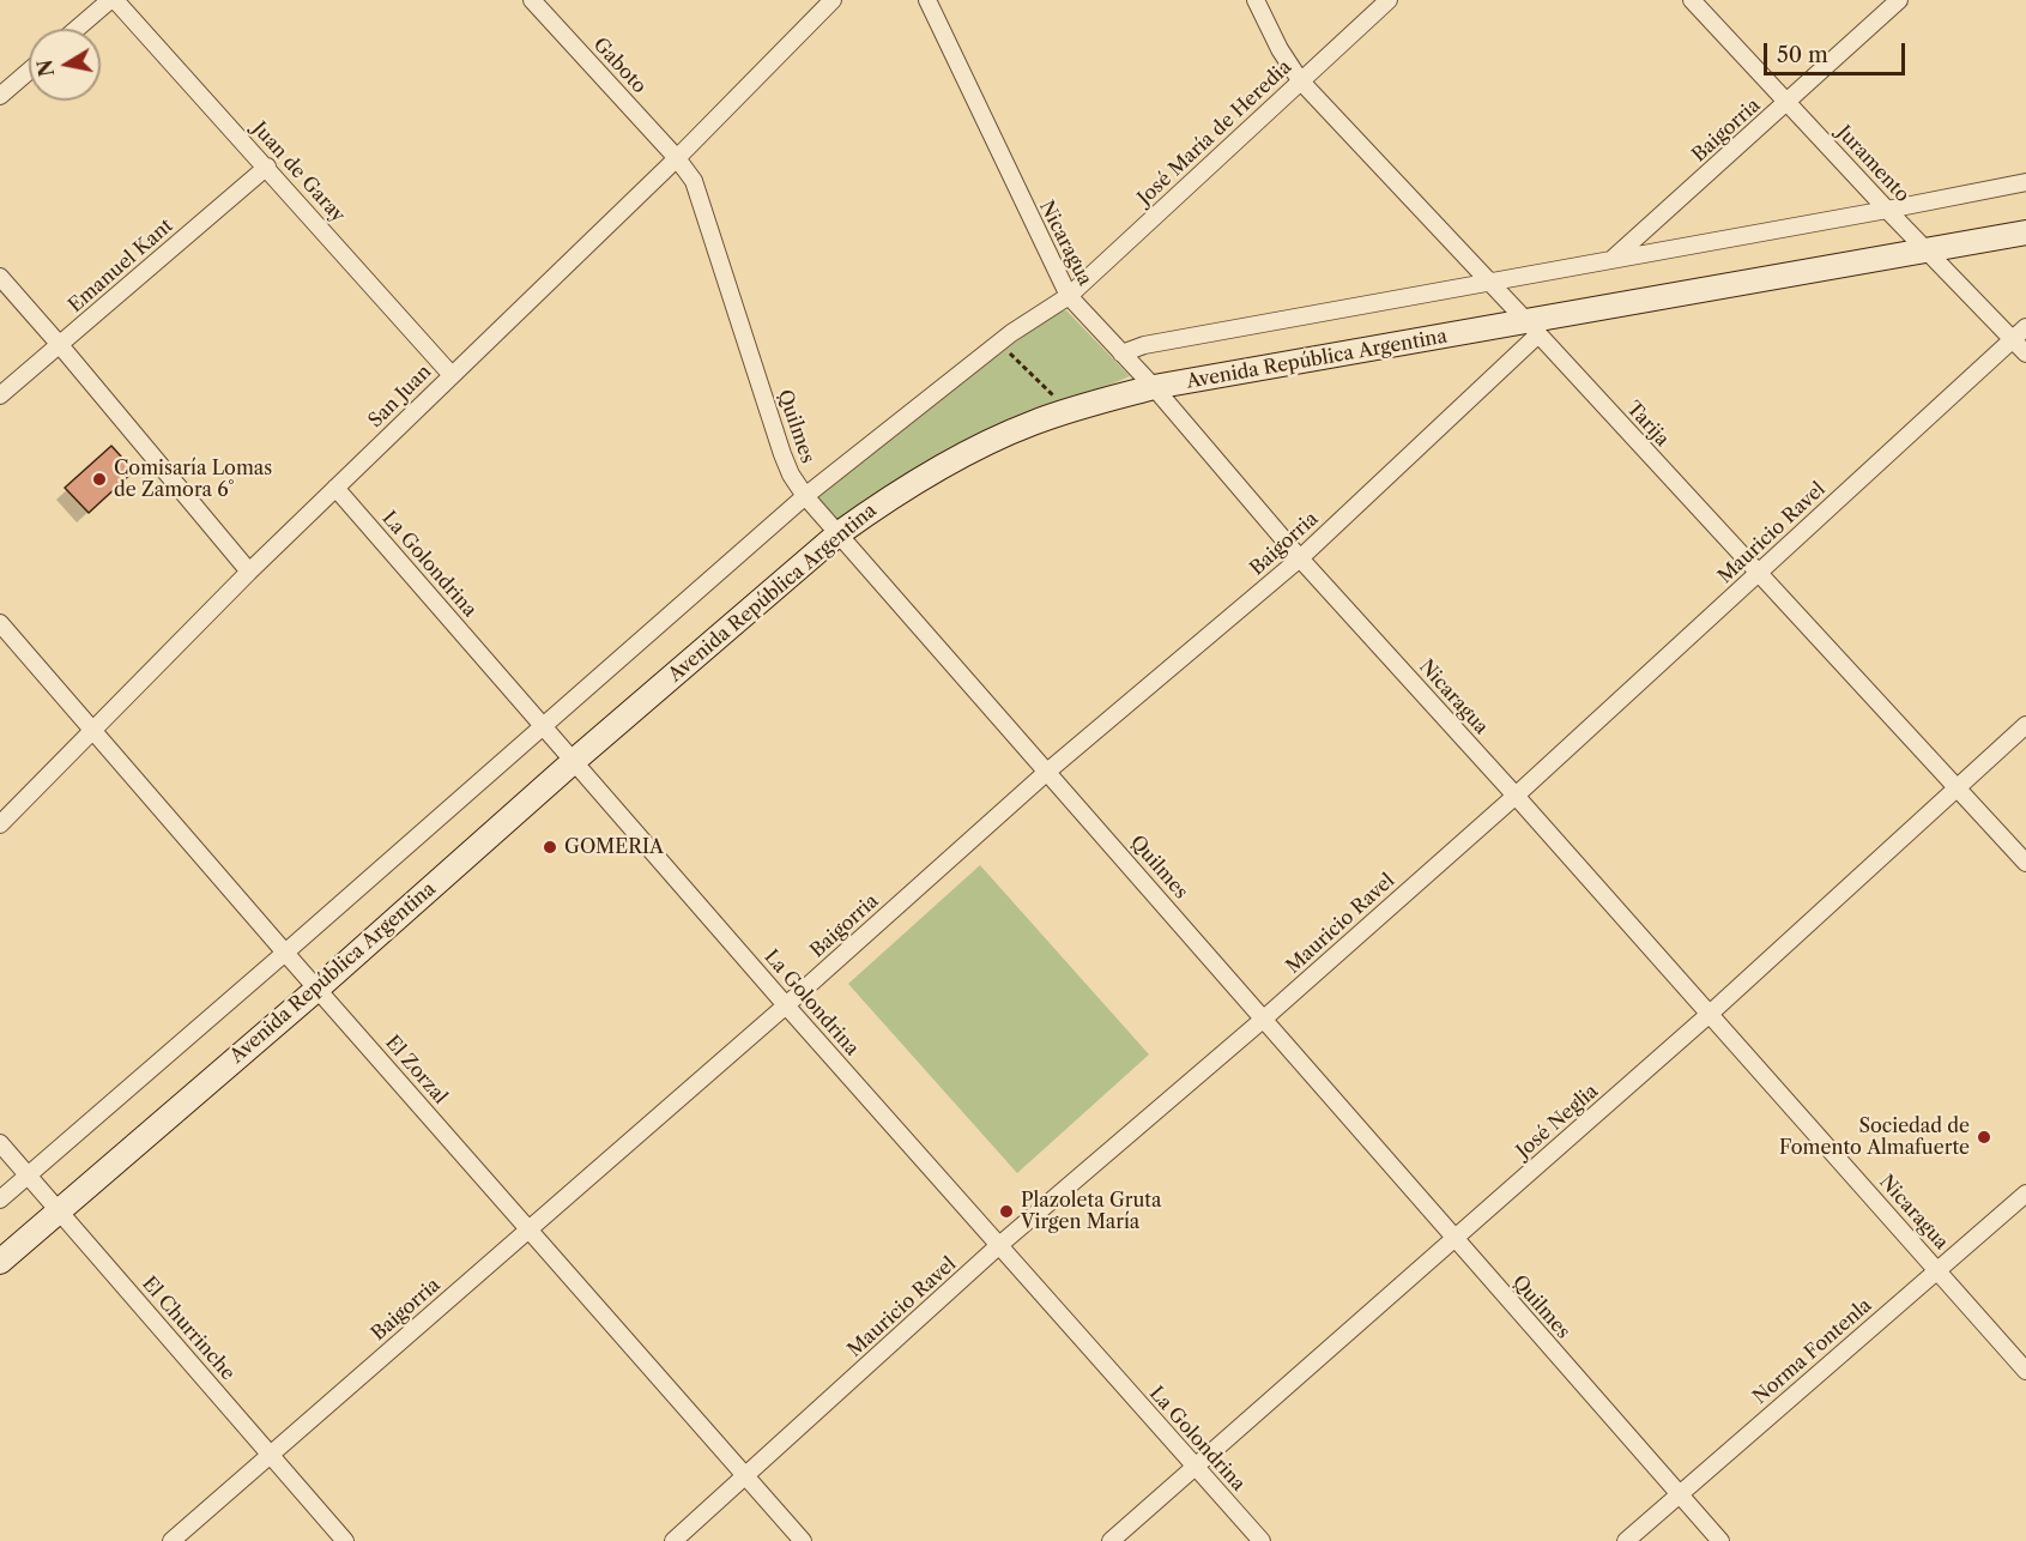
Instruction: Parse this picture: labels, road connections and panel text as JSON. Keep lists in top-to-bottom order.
{
  "streets": {
    "main road": ["Avenida República Argentina"],
    "street": [
      "Gaboto",
      "Baigorria",
      "José María de Heredia",
      "Juramento",
      "Juan de Garay",
      "Nicaragua",
      "Emanuel Kant",
      "San Juan",
      "Tarija",
      "Quilmes",
      "Mauricio Ravel",
      "La Golondrina",
      "El Zorzal",
      "José Neglia",
      "El Churrinche",
      "Norma Fontenla"
    ]
  },
  "crossings": [
    ["Gaboto", "San Juan"],
    ["Gaboto", "Quilmes"],
    ["Baigorria", "Juramento"],
    ["Baigorria", "Nicaragua"],
    ["Baigorria", "Avenida República Argentina"],
    ["Baigorria", "Tarija"],
    ["Baigorria", "Quilmes"],
    ["Baigorria", "La Golondrina"],
    ["Baigorria", "El Zorzal"],
    ["Baigorria", "El Churrinche"],
    ["José María de Heredia", "Nicaragua"],
    ["José María de Heredia", "Tarija"],
    ["Juramento", "Avenida República Argentina"],
    ["Juramento", "Mauricio Ravel"],
    ["Juan de Garay", "Emanuel Kant"],
    ["Juan de Garay", "San Juan"],
    ["Nicaragua", "Avenida República Argentina"],
    ["Nicaragua", "Mauricio Ravel"],
    ["Nicaragua", "José Neglia"],
    ["Nicaragua", "Norma Fontenla"],
    ["Avenida República Argentina", "Tarija"],
    ["Avenida República Argentina", "Quilmes"],
    ["Avenida República Argentina", "La Golondrina"],
    ["Avenida República Argentina", "El Zorzal"],
    ["Avenida República Argentina", "El Churrinche"],
    ["San Juan", "Quilmes"],
    ["San Juan", "La Golondrina"],
    ["San Juan", "El Zorzal"],
    ["Tarija", "Mauricio Ravel"],
    ["Tarija", "José Neglia"],
    ["Quilmes", "Mauricio Ravel"],
    ["Quilmes", "José Neglia"],
    ["Quilmes", "Norma Fontenla"],
    ["Mauricio Ravel", "La Golondrina"],
    ["Mauricio Ravel", "El Zorzal"],
    ["La Golondrina", "José Neglia"]
  ],
  "places": [
    "Comisaría Lomas de Zamora 6°",
    "GOMERIA",
    "Sociedad de Fomento Almafuerte",
    "Plazoleta Gruta Virgen María"
  ],
  "scale_bar": "50 m",
  "north": "left"
}
